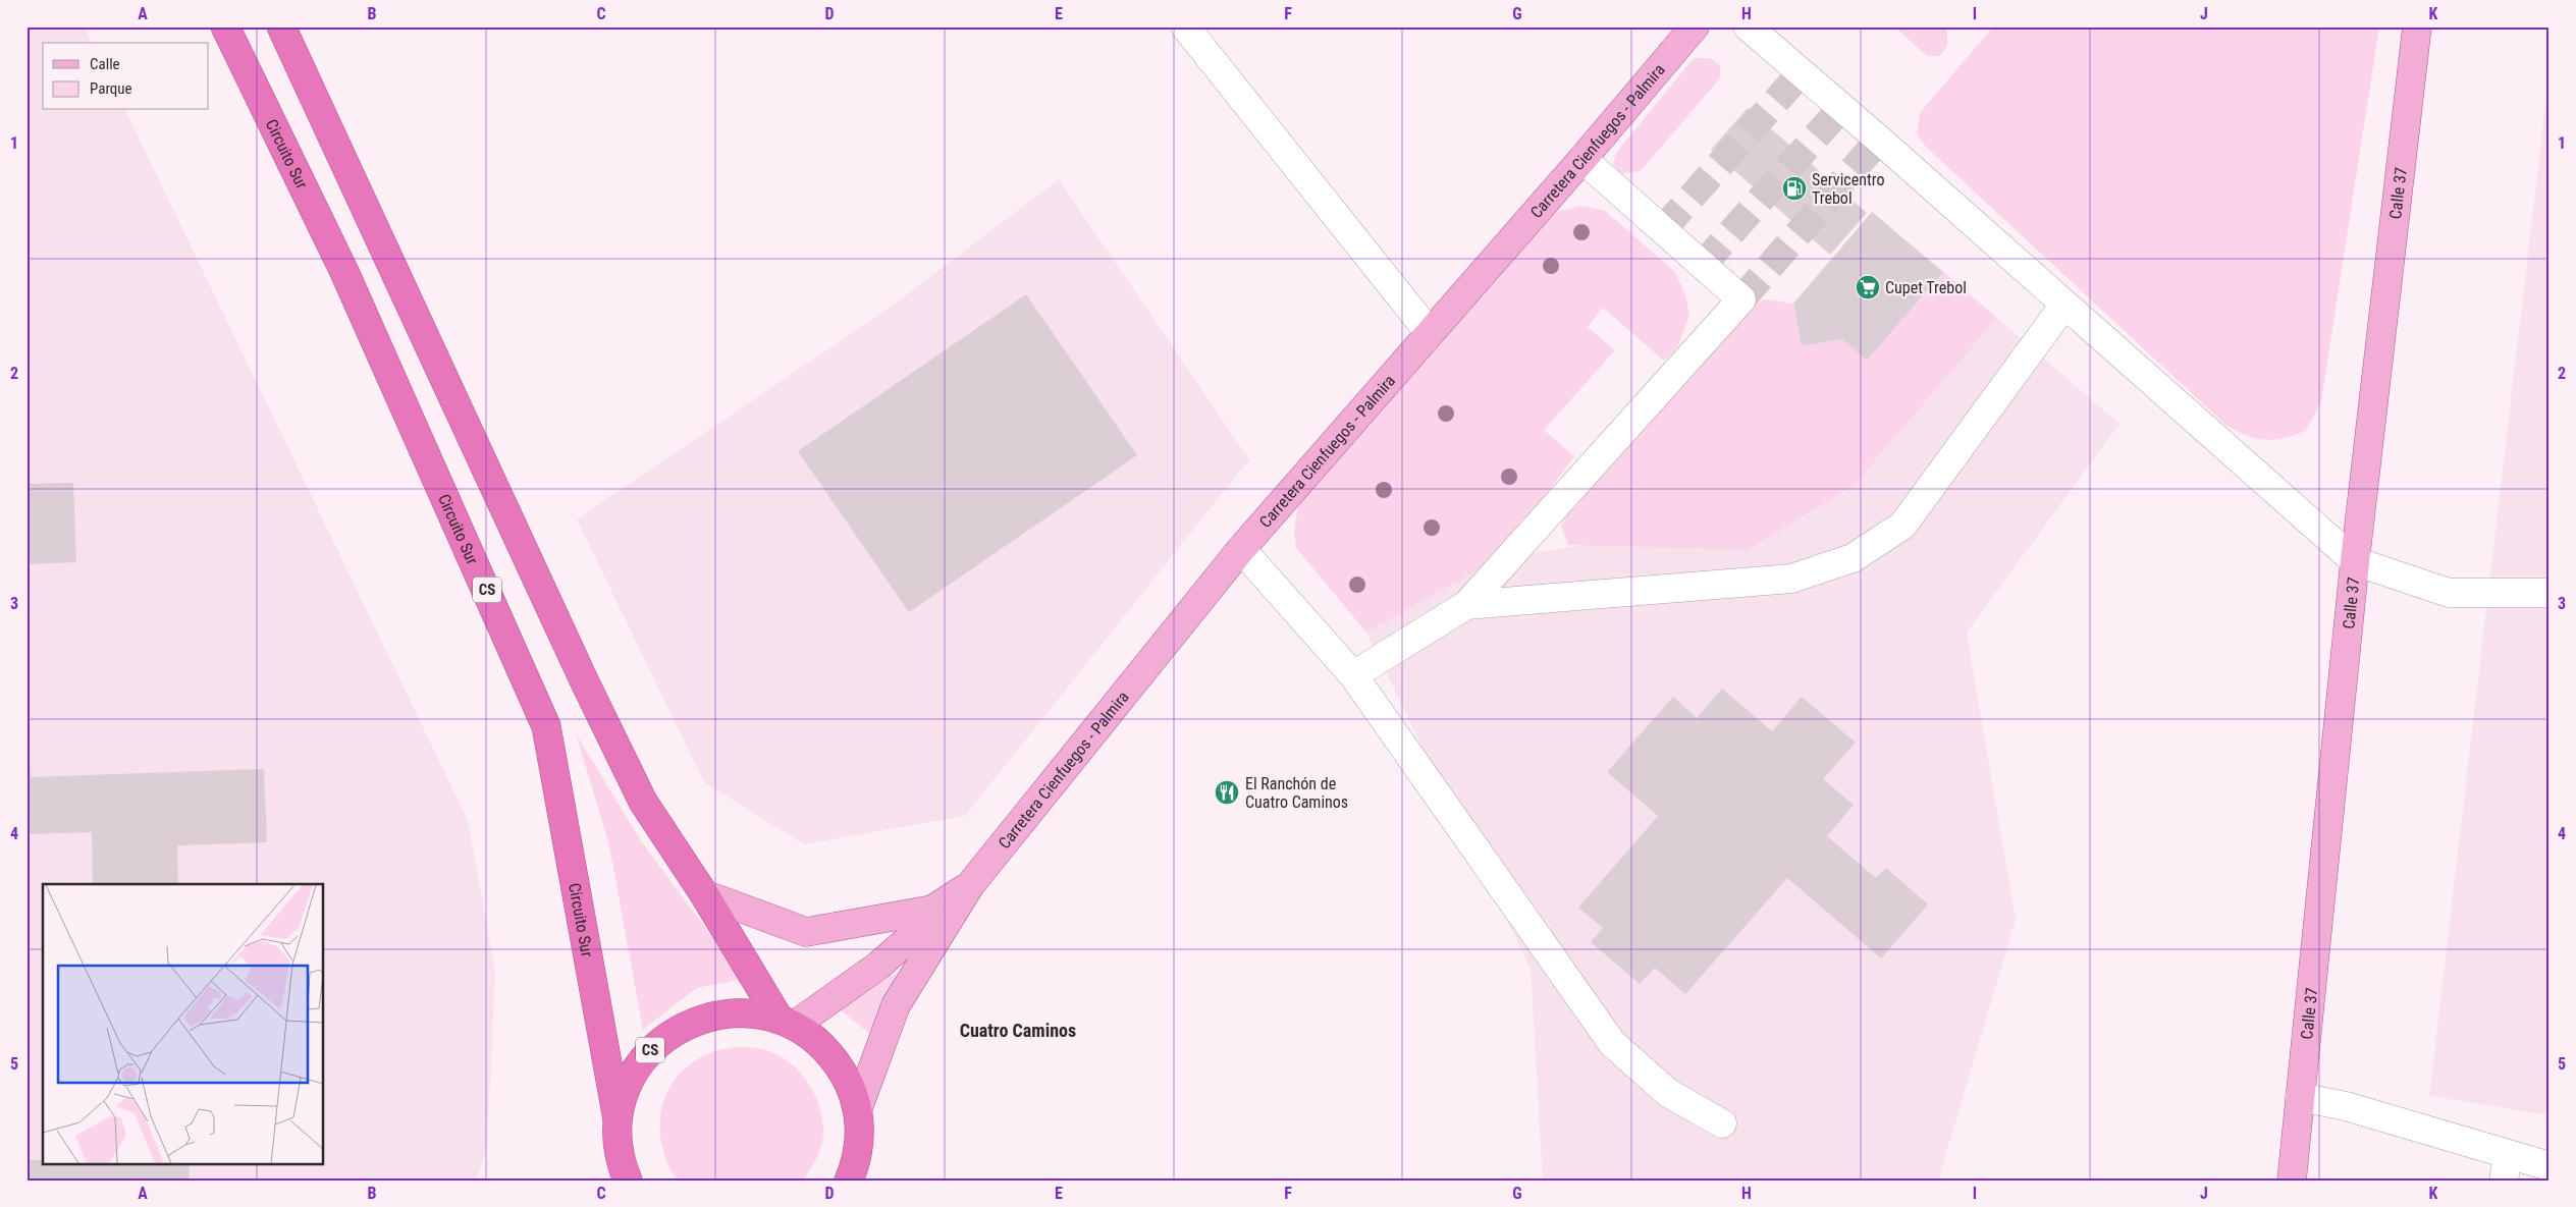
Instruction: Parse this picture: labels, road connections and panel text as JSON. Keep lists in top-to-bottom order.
{
  "streets": {
    "highway": ["Circuito Sur", "CS"],
    "main road": ["Carretera Cienfuegos - Palmira", "Calle 37"]
  },
  "crossings": [
    ["Carretera Cienfuegos - Palmira", "CS"],
    ["Circuito Sur", "CS"]
  ],
  "districts": ["Cuatro Caminos"],
  "places": {
    "fuel station": ["Servicentro Trebol"],
    "supermarket": ["Cupet Trebol"],
    "restaurant": ["El Ranchón de Cuatro Caminos"]
  },
  "legend": ["Calle", "Parque"],
  "grid": {
    "columns": [
      "A",
      "B",
      "C",
      "D",
      "E",
      "F",
      "G",
      "H",
      "I",
      "J",
      "K"
    ],
    "rows": [
      "1",
      "2",
      "3",
      "4",
      "5"
    ]
  }
}
